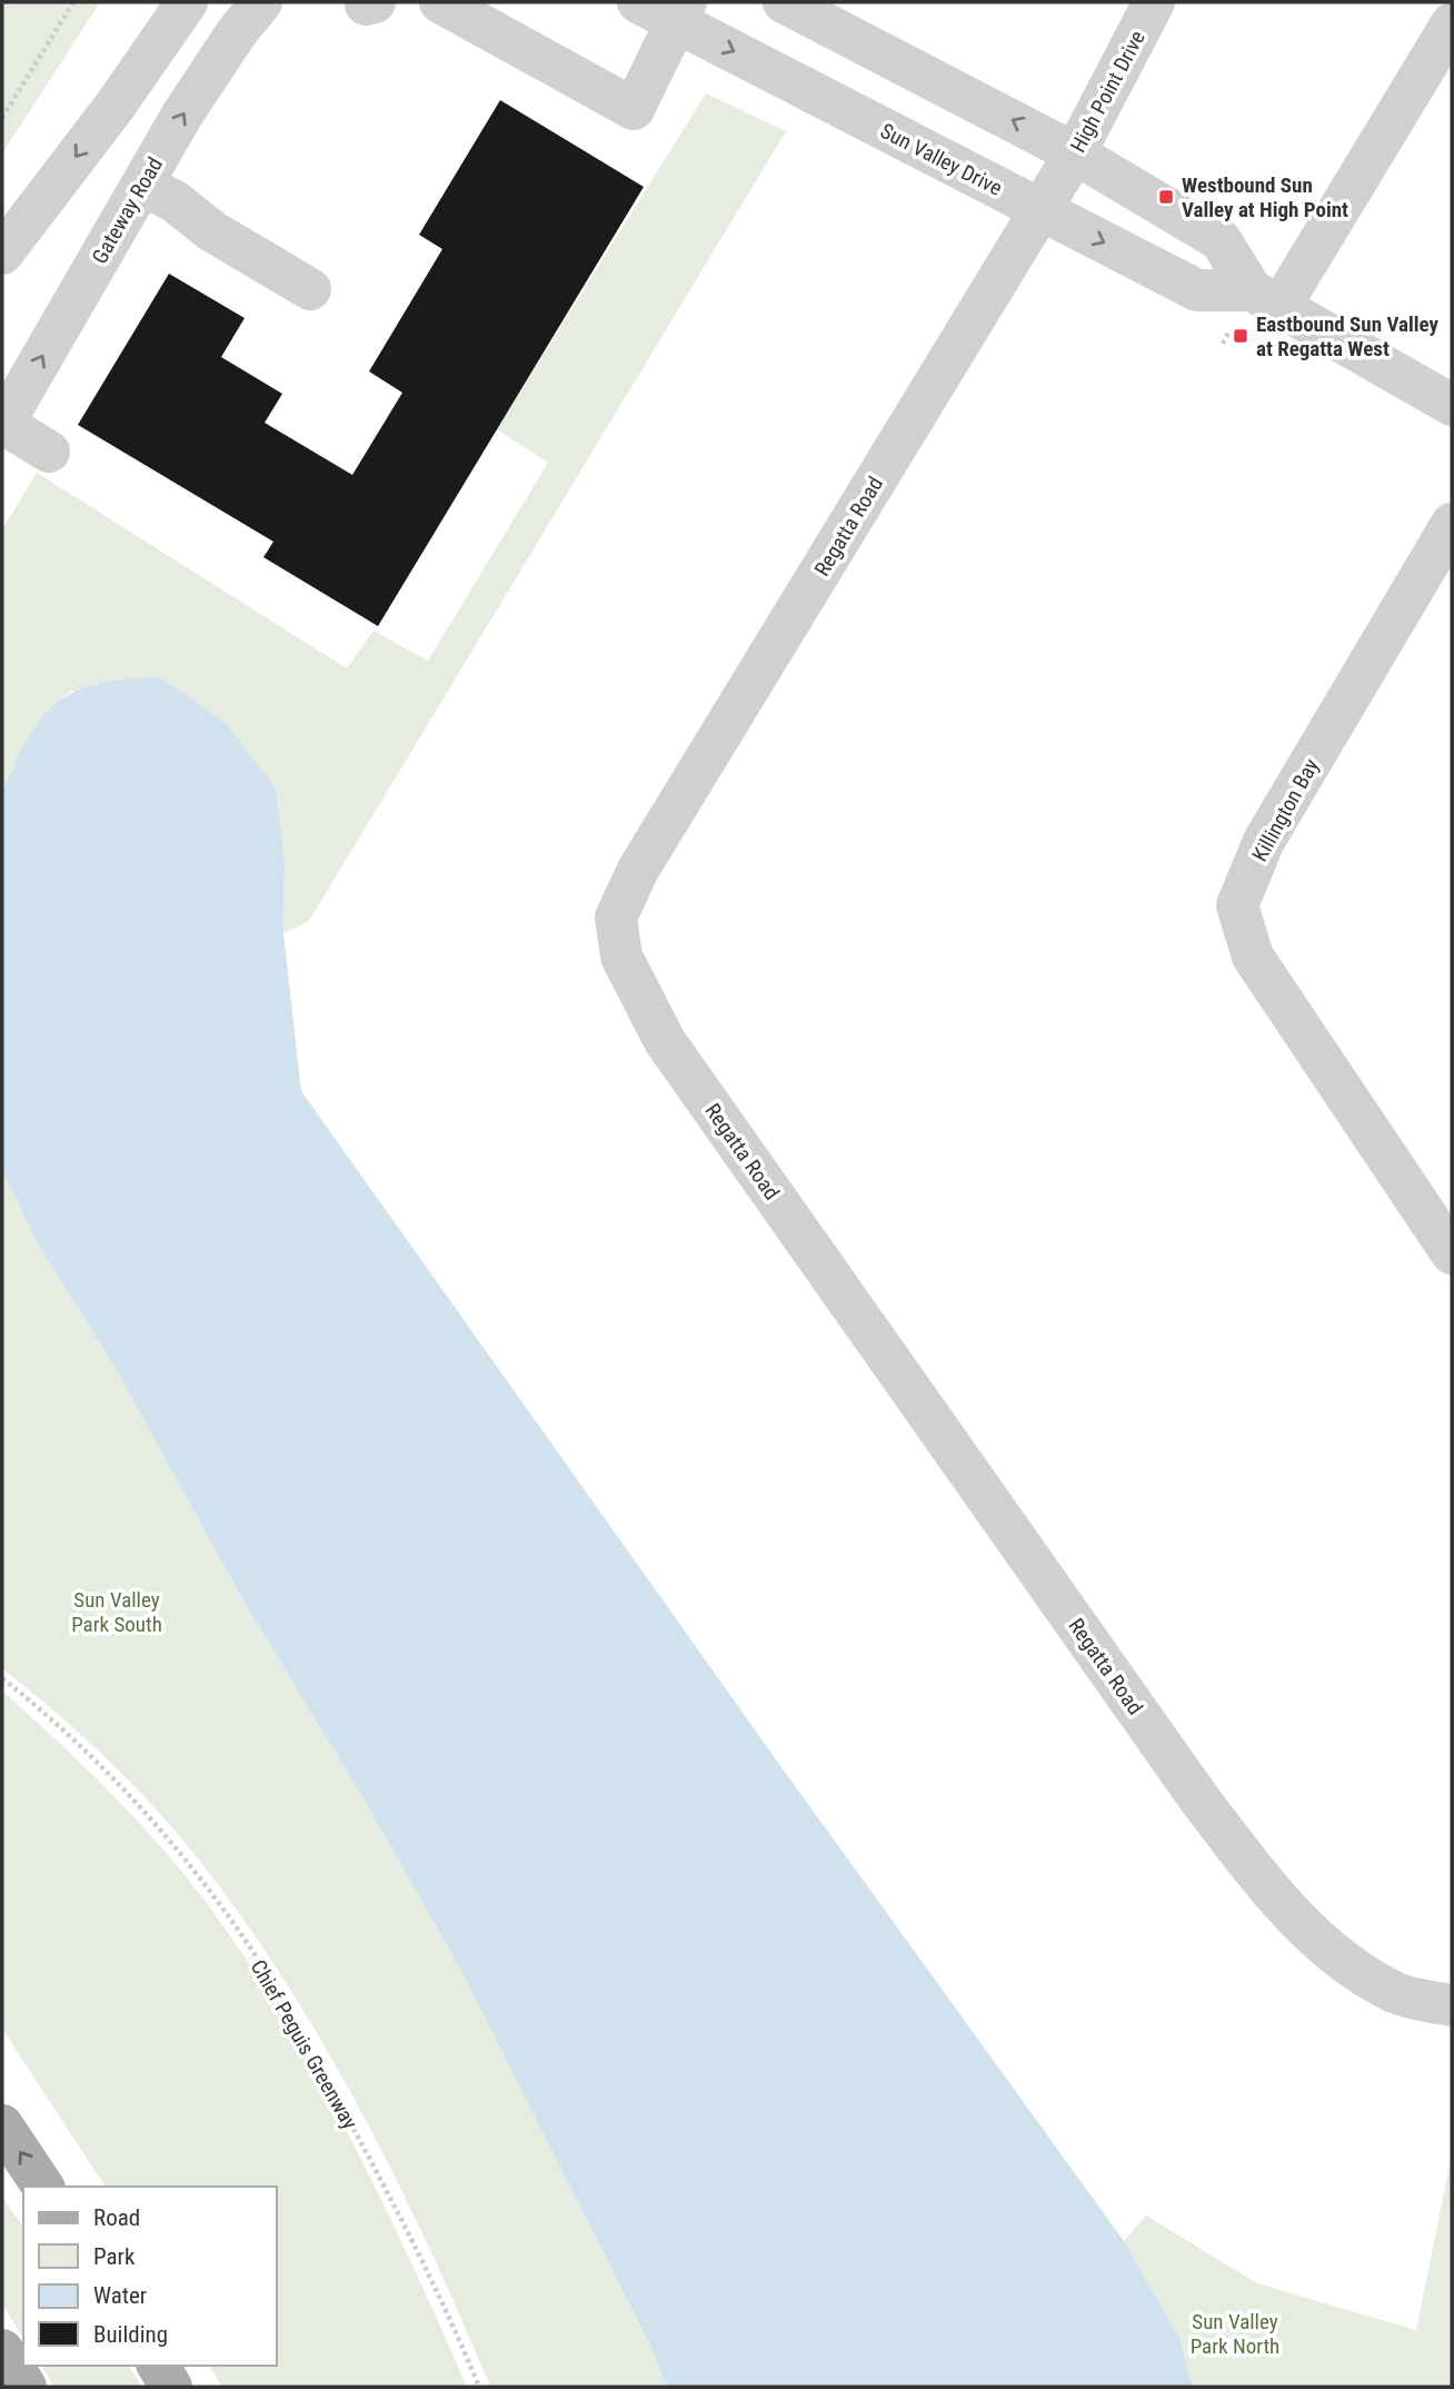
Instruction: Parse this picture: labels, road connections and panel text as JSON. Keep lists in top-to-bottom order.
{
  "streets": {
    "street": [
      "High Point Drive",
      "Sun Valley Drive",
      "Gateway Road",
      "Regatta Road",
      "Killington Bay"
    ],
    "path": ["Chief Peguis Greenway"]
  },
  "crossings": [
    ["High Point Drive", "Sun Valley Drive"],
    ["High Point Drive", "Regatta Road"],
    ["Sun Valley Drive", "Regatta Road"]
  ],
  "parks": ["Sun Valley Park South", "Sun Valley Park North"],
  "places": {
    "transit": ["Westbound Sun Valley at High Point", "Eastbound Sun Valley at Regatta West"]
  },
  "legend": [
    "Road",
    "Park",
    "Water",
    "Building"
  ]
}
